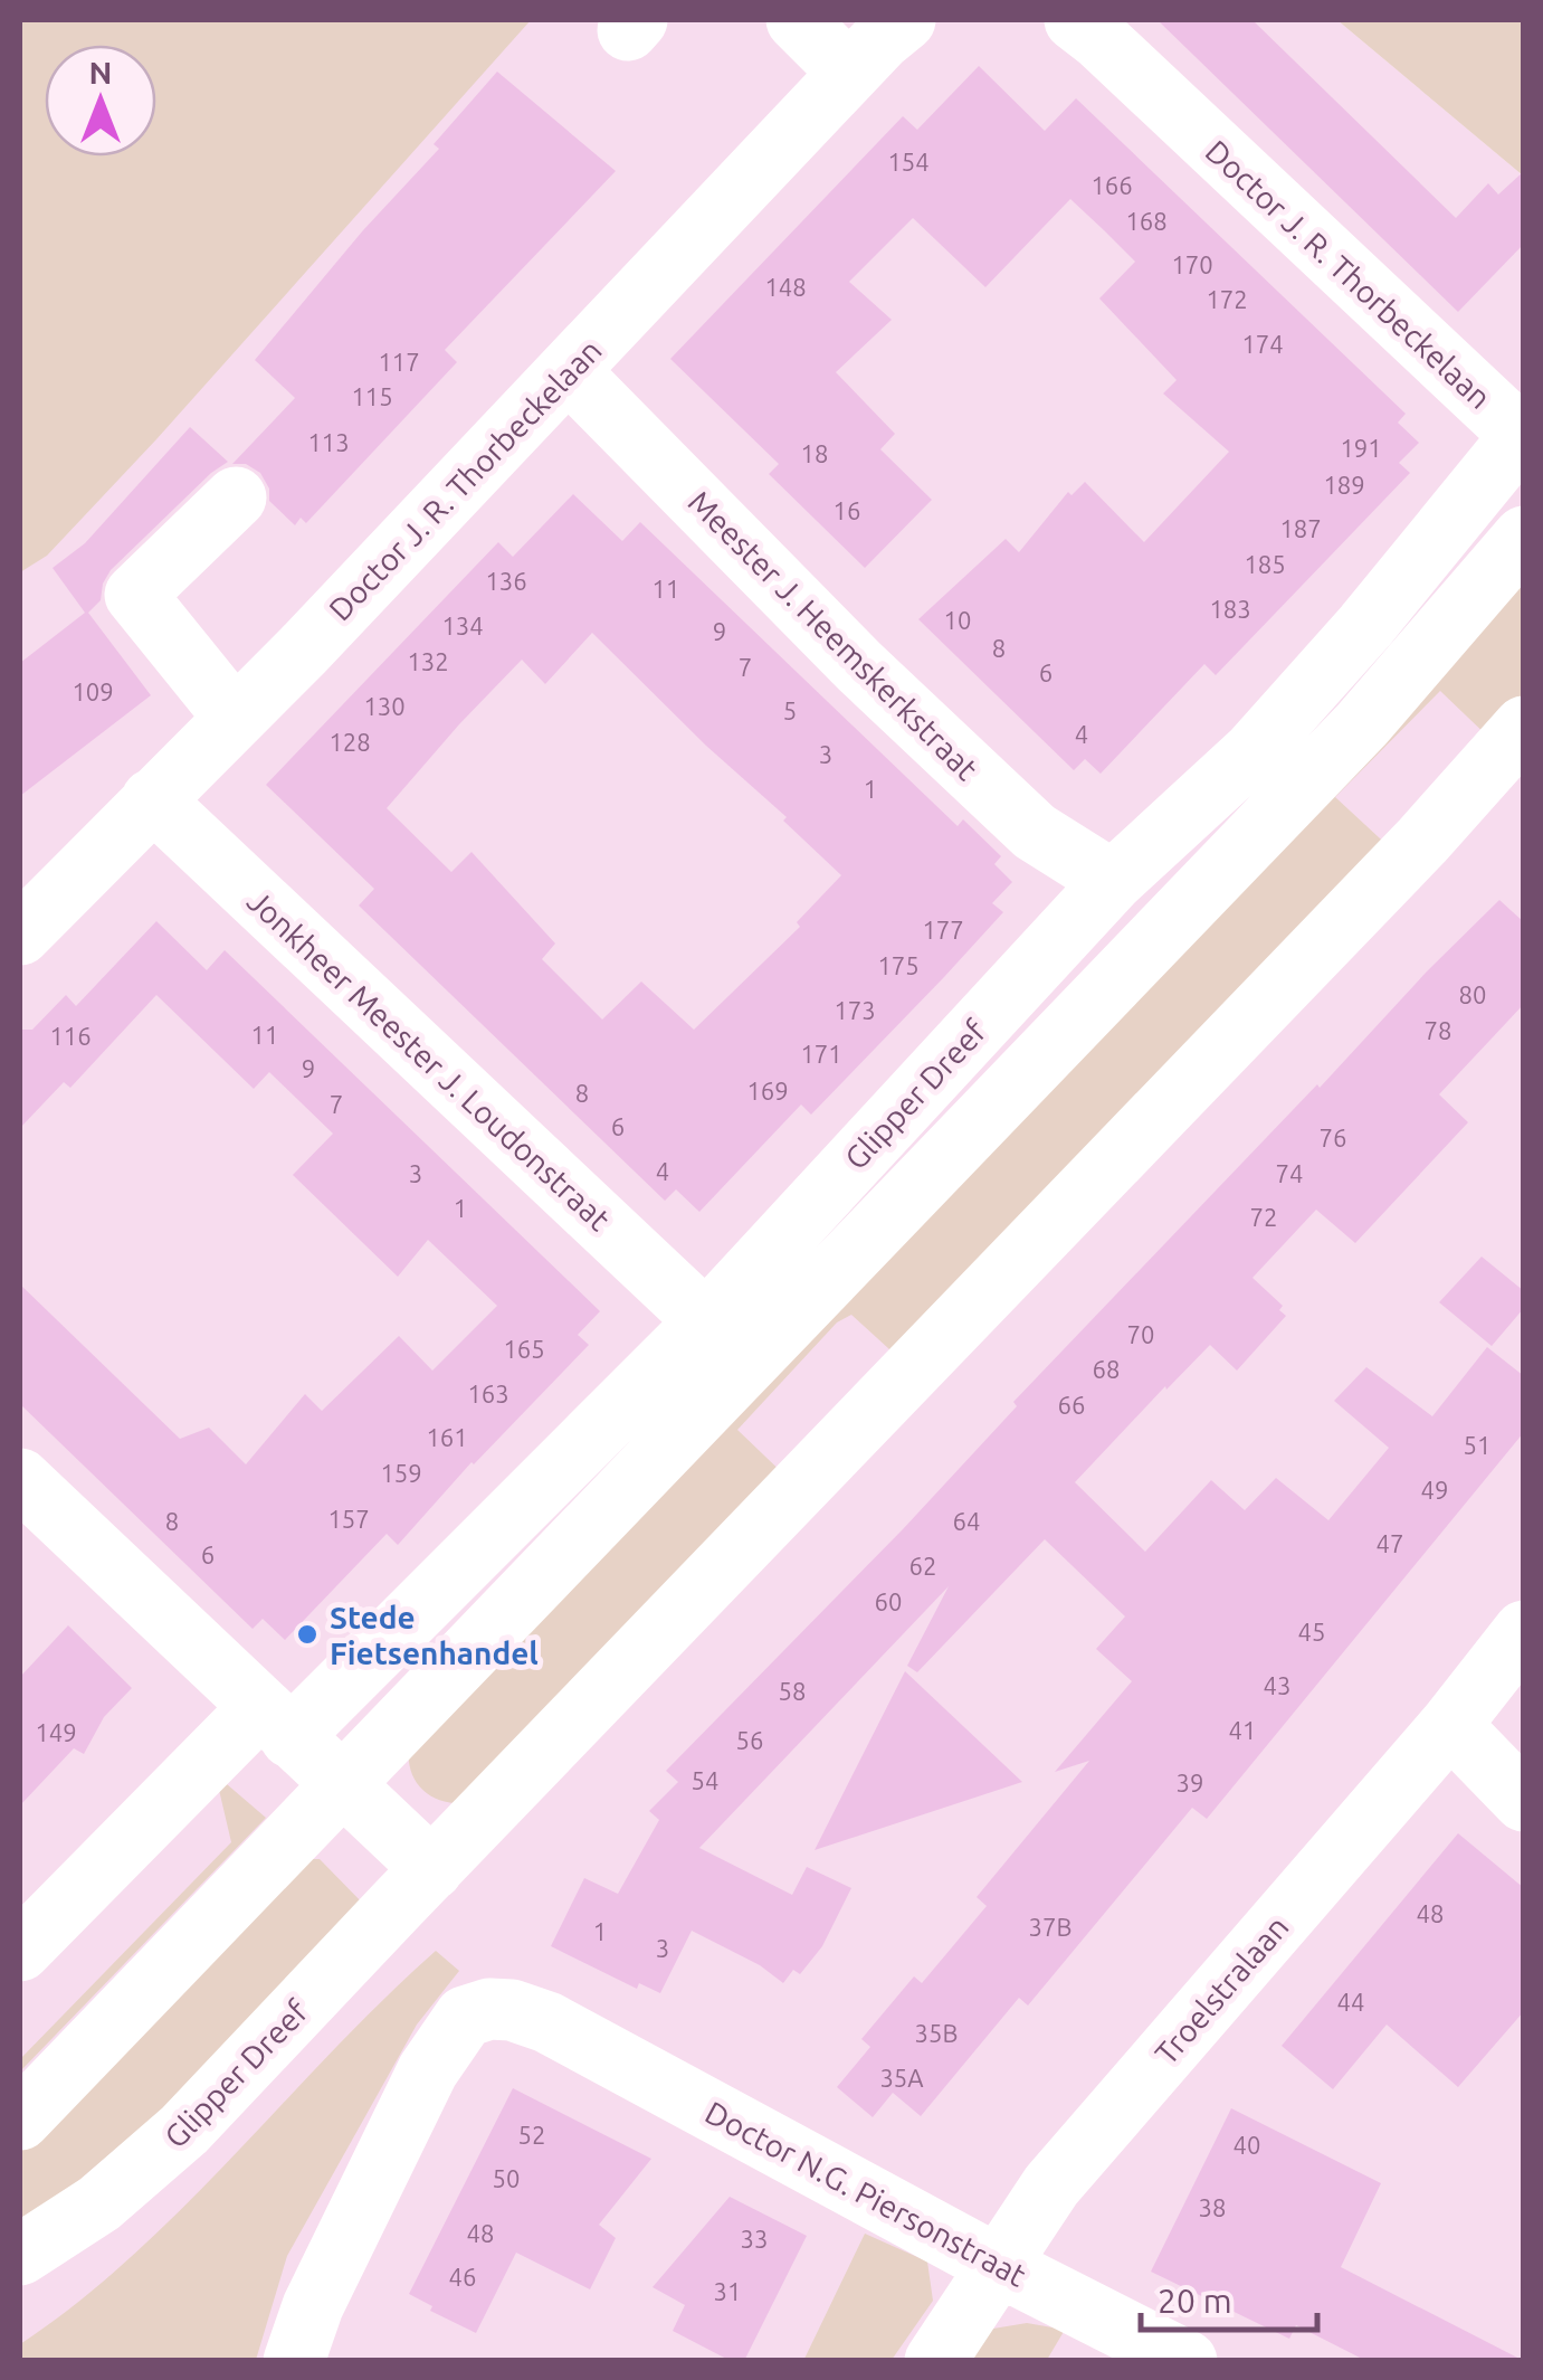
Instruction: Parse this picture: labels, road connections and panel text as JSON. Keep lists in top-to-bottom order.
{
  "streets": {
    "street": [
      "Doctor J. R. Thorbeckelaan",
      "Meester J. Heemskerkstraat",
      "Jonkheer Meester J. Loudonstraat",
      "Glipper Dreef",
      "Troelstralaan",
      "Doctor N.G. Piersonstraat"
    ]
  },
  "crossings": [
    ["Doctor J. R. Thorbeckelaan", "Meester J. Heemskerkstraat"],
    ["Doctor J. R. Thorbeckelaan", "Jonkheer Meester J. Loudonstraat"],
    ["Doctor J. R. Thorbeckelaan", "Glipper Dreef"],
    ["Meester J. Heemskerkstraat", "Glipper Dreef"],
    ["Jonkheer Meester J. Loudonstraat", "Glipper Dreef"],
    ["Troelstralaan", "Doctor N.G. Piersonstraat"]
  ],
  "places": ["Stede Fietsenhandel"],
  "house_numbers": [
    "154",
    "166",
    "168",
    "170",
    "148",
    "172",
    "174",
    "117",
    "115",
    "113",
    "191",
    "18",
    "189",
    "16",
    "187",
    "185",
    "136",
    "11",
    "183",
    "10",
    "134",
    "9",
    "8",
    "132",
    "7",
    "6",
    "109",
    "130",
    "5",
    "4",
    "128",
    "3",
    "1",
    "177",
    "175",
    "80",
    "173",
    "78",
    "11",
    "116",
    "171",
    "9",
    "169",
    "8",
    "7",
    "6",
    "76",
    "4",
    "3",
    "74",
    "1",
    "72",
    "70",
    "165",
    "68",
    "163",
    "66",
    "161",
    "51",
    "159",
    "49",
    "157",
    "8",
    "64",
    "47",
    "6",
    "62",
    "60",
    "45",
    "43",
    "58",
    "41",
    "149",
    "56",
    "54",
    "39",
    "48",
    "37B",
    "1",
    "3",
    "44",
    "35B",
    "35A",
    "52",
    "40",
    "50",
    "38",
    "48",
    "33",
    "46",
    "31"
  ],
  "scale_bar": "20 m",
  "north": "top"
}
